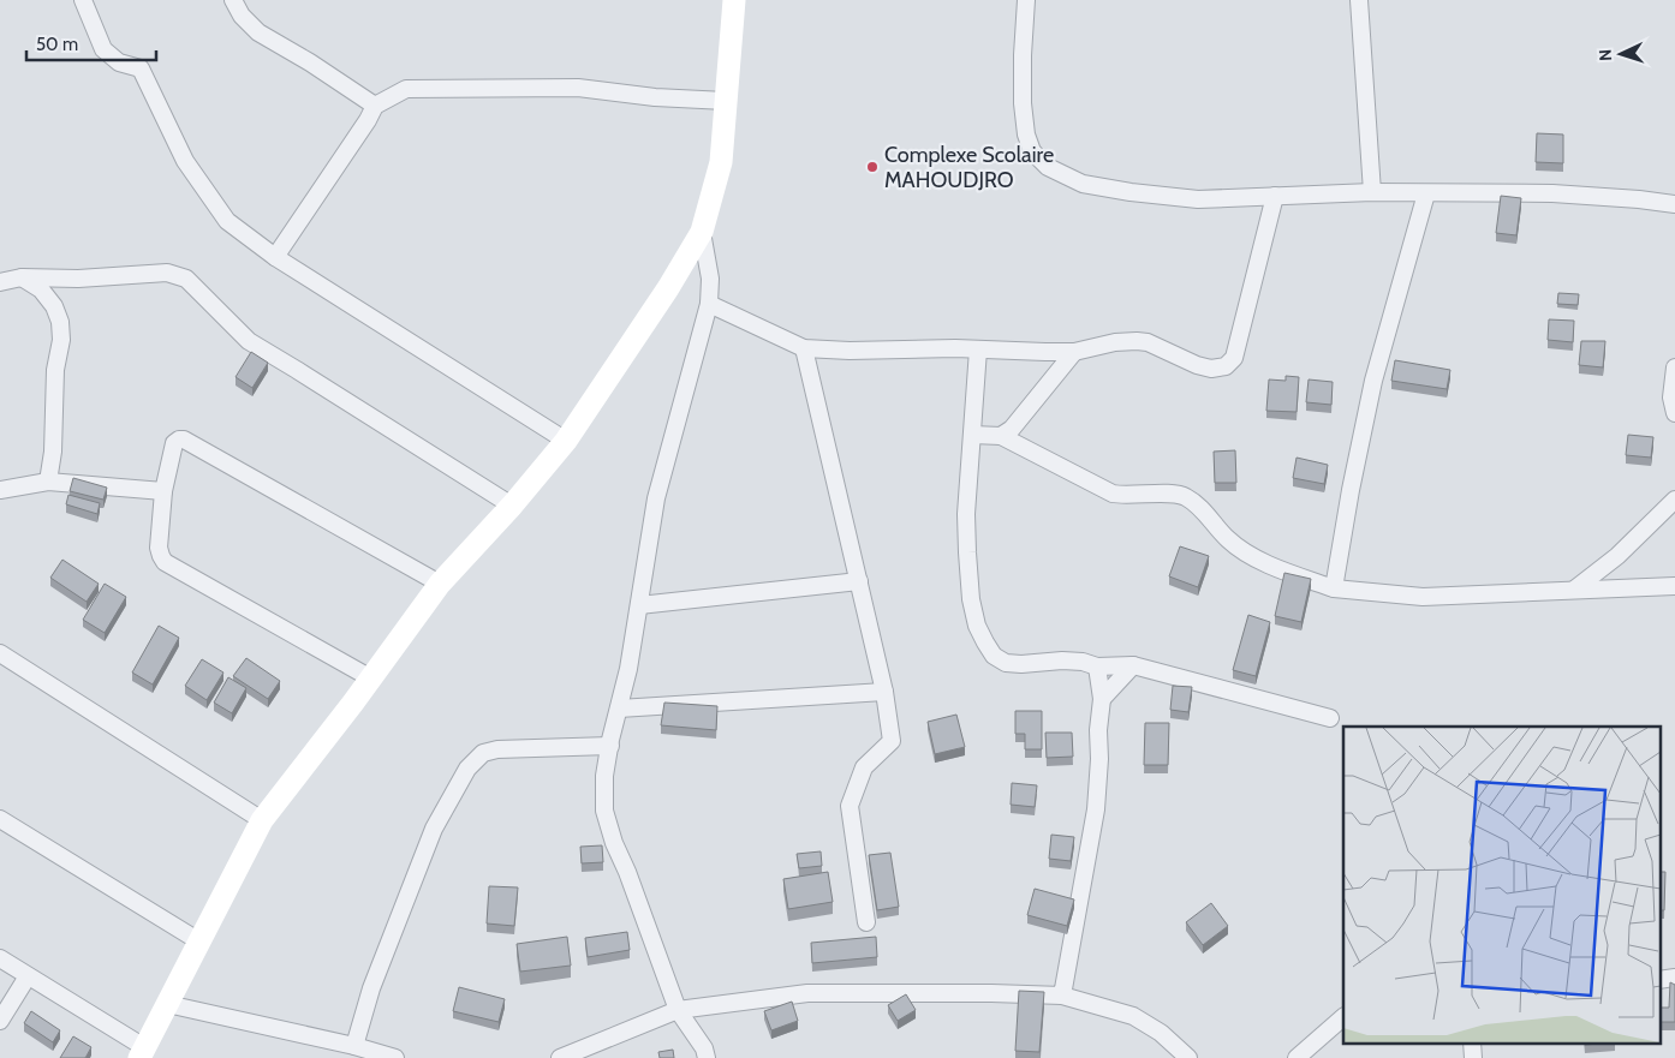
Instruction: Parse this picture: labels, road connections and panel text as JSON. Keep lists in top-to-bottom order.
{
  "places": ["Complexe Scolaire MAHOUDJRO"],
  "scale_bar": "50 m",
  "north": "left"
}
